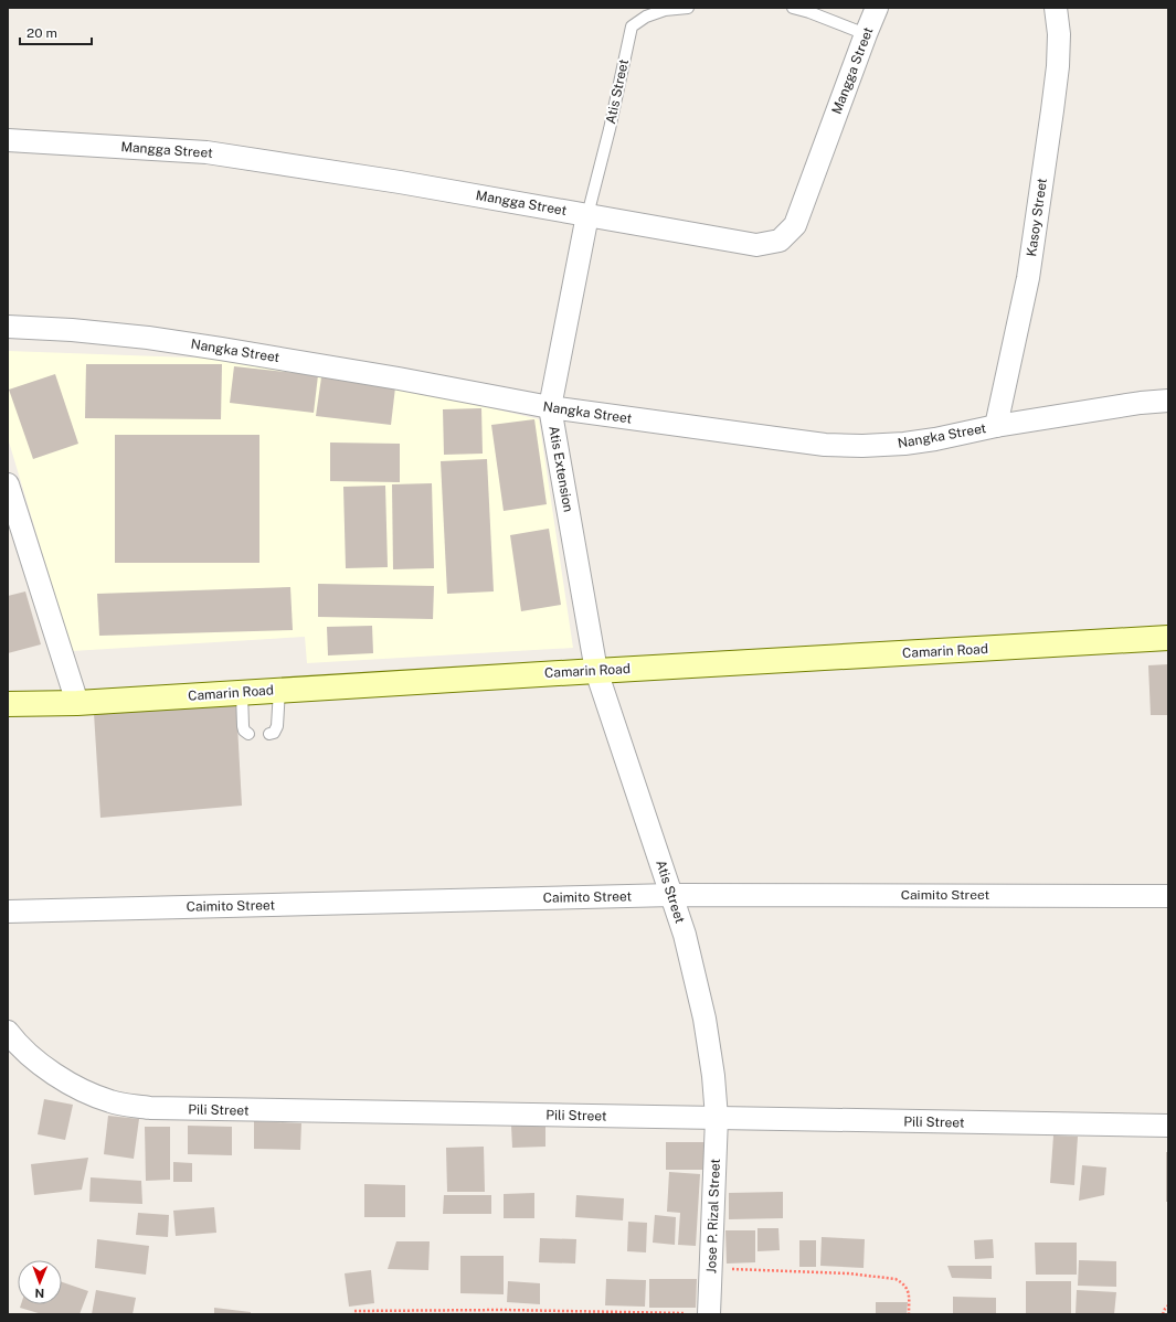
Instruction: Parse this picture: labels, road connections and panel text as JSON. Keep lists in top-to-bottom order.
{
  "streets": {
    "main road": ["Camarin Road"],
    "street": [
      "Mangga Street",
      "Atis Street",
      "Kasoy Street",
      "Nangka Street",
      "Atis Extension",
      "Caimito Street",
      "Pili Street",
      "Jose P. Rizal Street"
    ]
  },
  "crossings": [
    ["Mangga Street", "Atis Street"],
    ["Mangga Street", "Atis Extension"],
    ["Atis Street", "Atis Extension"],
    ["Atis Street", "Camarin Road"],
    ["Atis Street", "Caimito Street"],
    ["Atis Street", "Pili Street"],
    ["Atis Street", "Jose P. Rizal Street"],
    ["Kasoy Street", "Nangka Street"],
    ["Nangka Street", "Atis Extension"],
    ["Atis Extension", "Camarin Road"],
    ["Pili Street", "Jose P. Rizal Street"]
  ],
  "scale_bar": "20 m",
  "north": "bottom"
}
